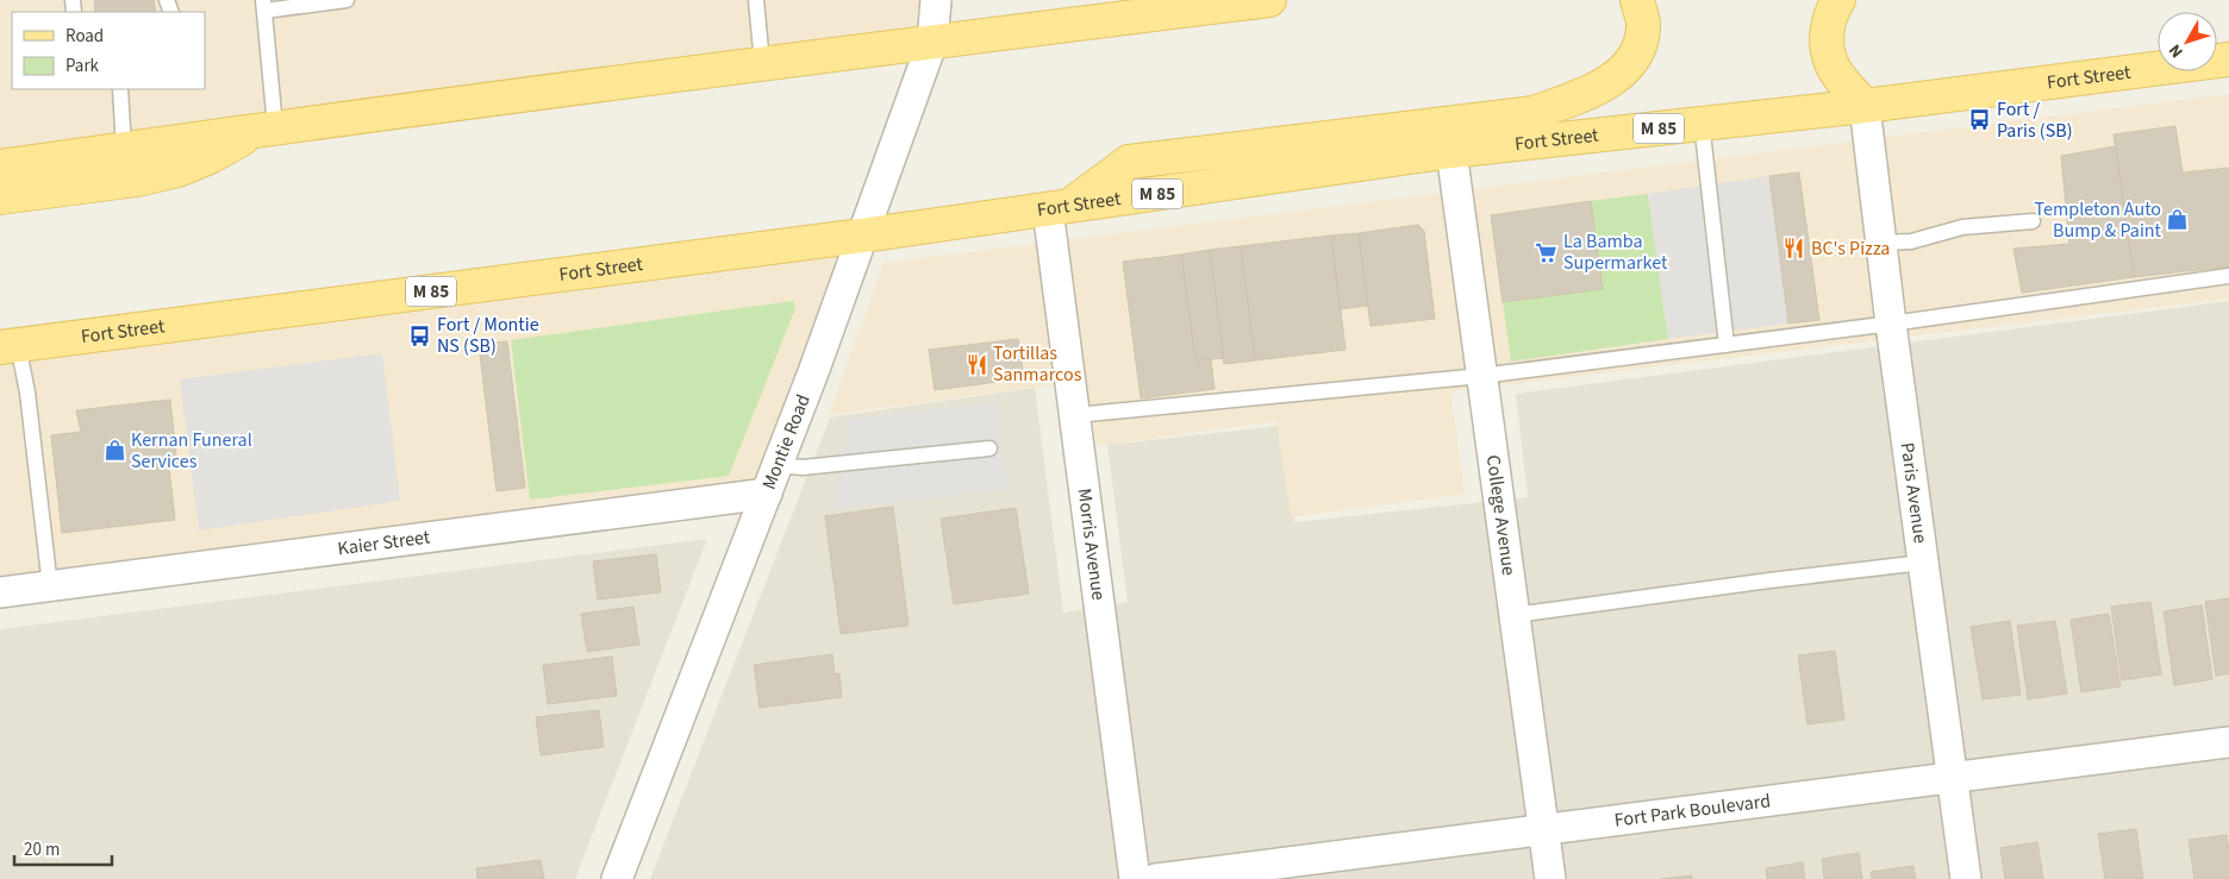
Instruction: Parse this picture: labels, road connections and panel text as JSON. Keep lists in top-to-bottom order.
{
  "streets": {
    "main road": ["Fort Street", "M 85"],
    "street": [
      "Montie Road",
      "Paris Avenue",
      "College Avenue",
      "Kaier Street",
      "Morris Avenue",
      "Fort Park Boulevard"
    ]
  },
  "crossings": [
    ["Fort Street", "Montie Road"],
    ["Fort Street", "Paris Avenue"],
    ["Fort Street", "College Avenue"],
    ["Fort Street", "Morris Avenue"],
    ["Montie Road", "Kaier Street"],
    ["Paris Avenue", "Fort Park Boulevard"],
    ["College Avenue", "Fort Park Boulevard"]
  ],
  "places": {
    "bus stop": ["Fort / Paris (SB)", "Fort / Montie NS (SB)"],
    "shop": ["Templeton Auto Bump & Paint", "Kernan Funeral Services"],
    "restaurant": ["BC's Pizza", "Tortillas Sanmarcos"],
    "supermarket": ["La Bamba Supermarket"]
  },
  "legend": ["Road", "Park"],
  "scale_bar": "20 m",
  "north": "bottom left"
}
